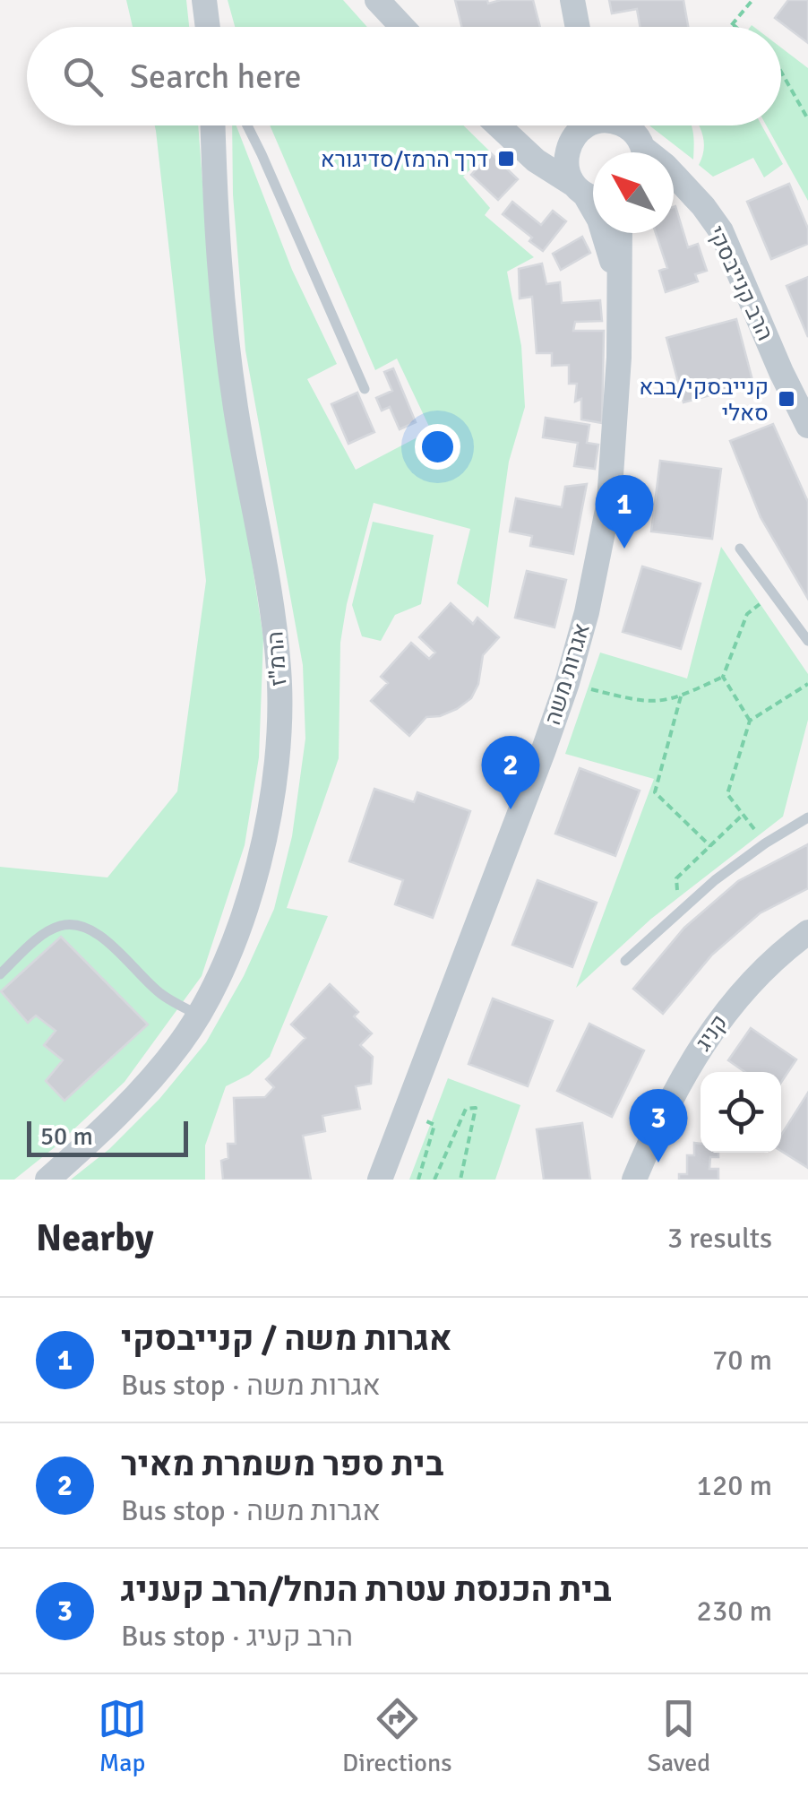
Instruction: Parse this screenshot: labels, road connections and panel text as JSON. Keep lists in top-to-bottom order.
{
  "streets": {
    "street": [
      "הרב קנייבסקי",
      "הרמ\"ז",
      "אגרות משה",
      "קניג"
    ]
  },
  "places": {
    "transit": ["דרך הרמז/סדיגורא", "קנייבסקי/בבא סאלי"]
  },
  "scale_bar": "50 m",
  "north": "top left",
  "page": {
    "search": "Search here",
    "pins": ["1", "2", "3"],
    "scale": "50 m",
    "heading": ["Nearby", "3 results"],
    "list": [
      {
        "mark": "1",
        "name": "אגרות משה / קנייבסקי",
        "note": "Bus stop · אגרות משה",
        "value": "70 m"
      },
      {
        "mark": "2",
        "name": "בית ספר משמרת מאיר",
        "note": "Bus stop · אגרות משה",
        "value": "120 m"
      },
      {
        "mark": "3",
        "name": "בית הכנסת עטרת הנחל/הרב קעניג",
        "note": "Bus stop · הרב קעיג",
        "value": "230 m"
      }
    ],
    "nav": ["Map", "Directions", "Saved"]
  }
}
